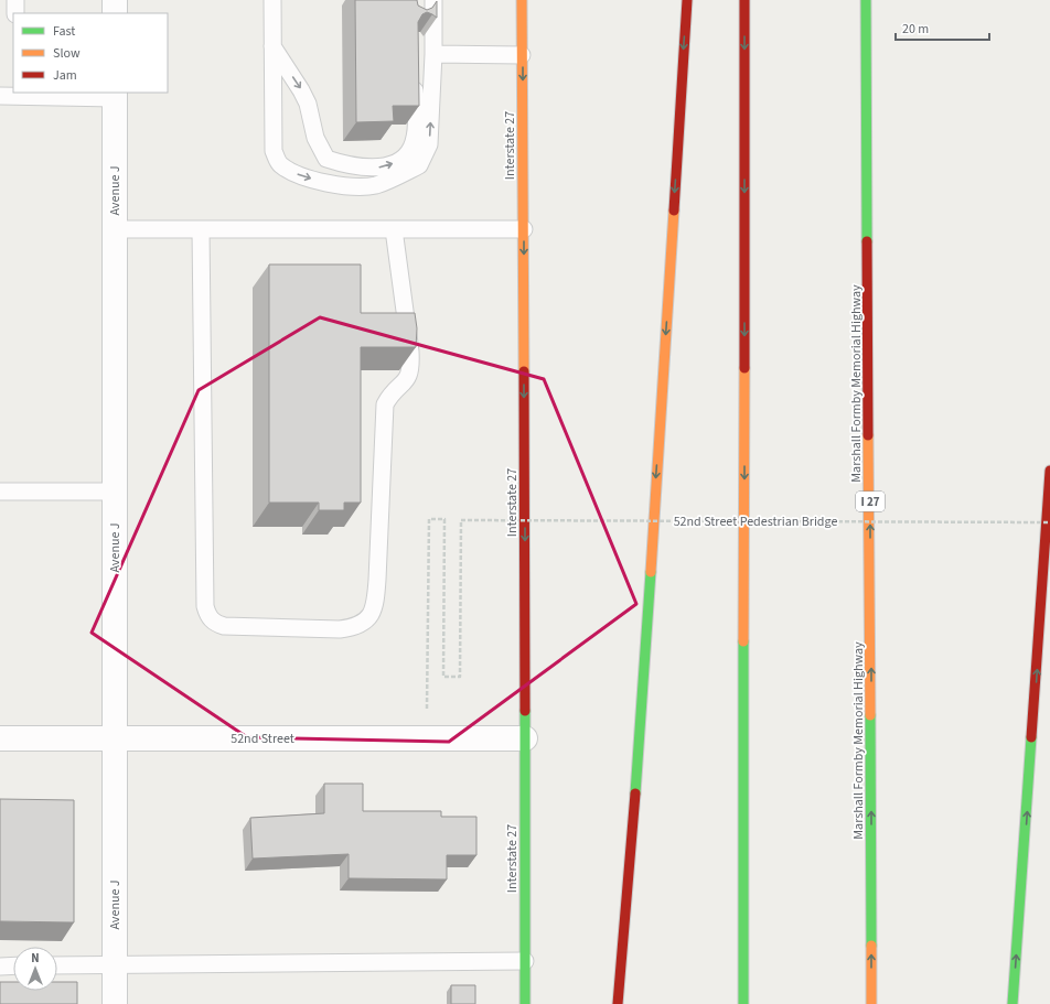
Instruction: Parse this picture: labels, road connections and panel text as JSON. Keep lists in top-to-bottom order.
{
  "streets": {
    "main road": ["Interstate 27", "Marshall Formby Memorial Highway", "I 27"],
    "street": ["Avenue J", "52nd Street"],
    "path": ["52nd Street Pedestrian Bridge"]
  },
  "crossings": [
    ["Interstate 27", "52nd Street"],
    ["Avenue J", "52nd Street"],
    ["52nd Street Pedestrian Bridge", "52nd Street"]
  ],
  "one_way": ["Interstate 27", "Marshall Formby Memorial Highway"],
  "legend": ["Fast", "Slow", "Jam"],
  "scale_bar": "20 m",
  "north": "top"
}
